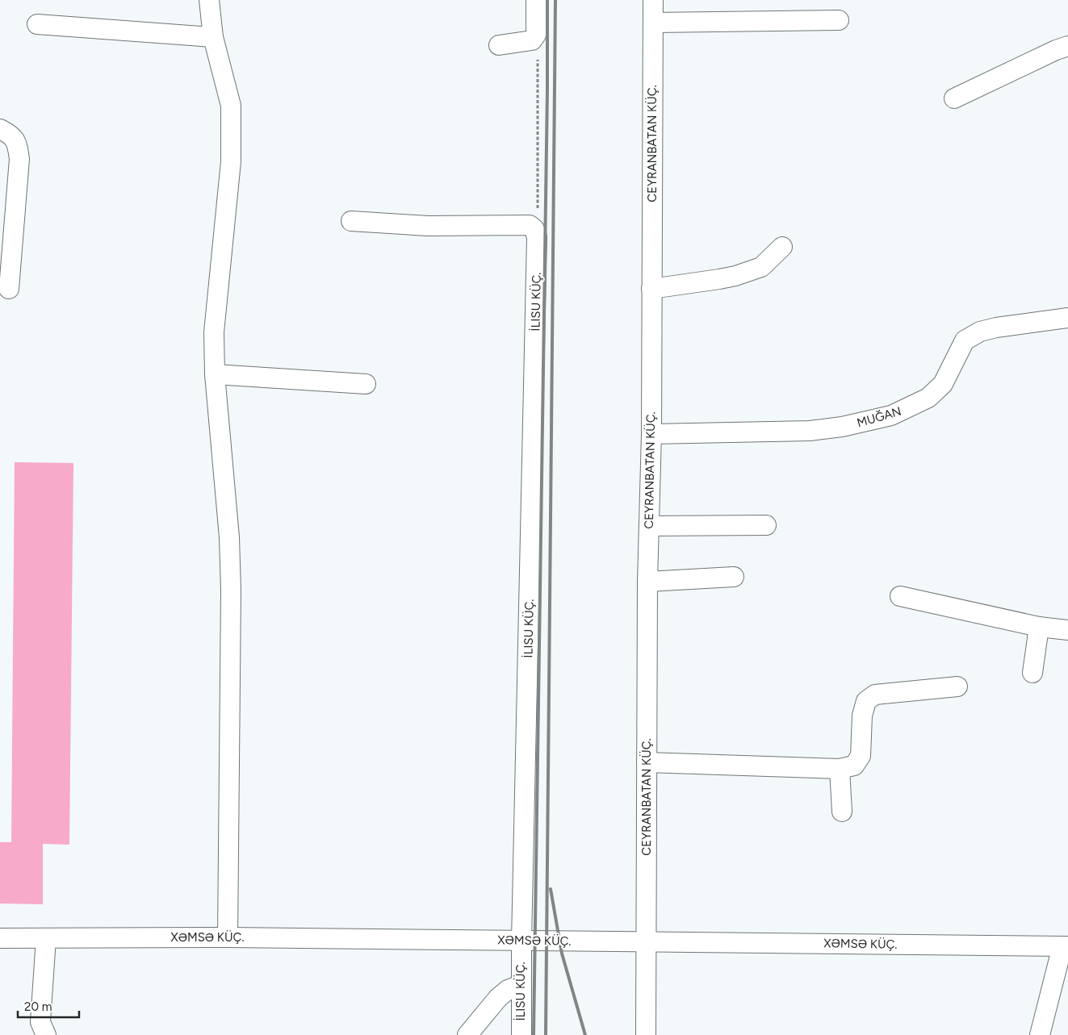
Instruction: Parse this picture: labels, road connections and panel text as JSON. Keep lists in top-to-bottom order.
{
  "streets": {
    "street": [
      "CEYRANBATAN KÜÇ.",
      "İLISU KÜÇ.",
      "MUĞAN",
      "XƏMSƏ KÜÇ."
    ]
  },
  "crossings": [
    ["CEYRANBATAN KÜÇ.", "MUĞAN"],
    ["CEYRANBATAN KÜÇ.", "XƏMSƏ KÜÇ."],
    ["İLISU KÜÇ.", "XƏMSƏ KÜÇ."]
  ],
  "scale_bar": "20 m"
}
